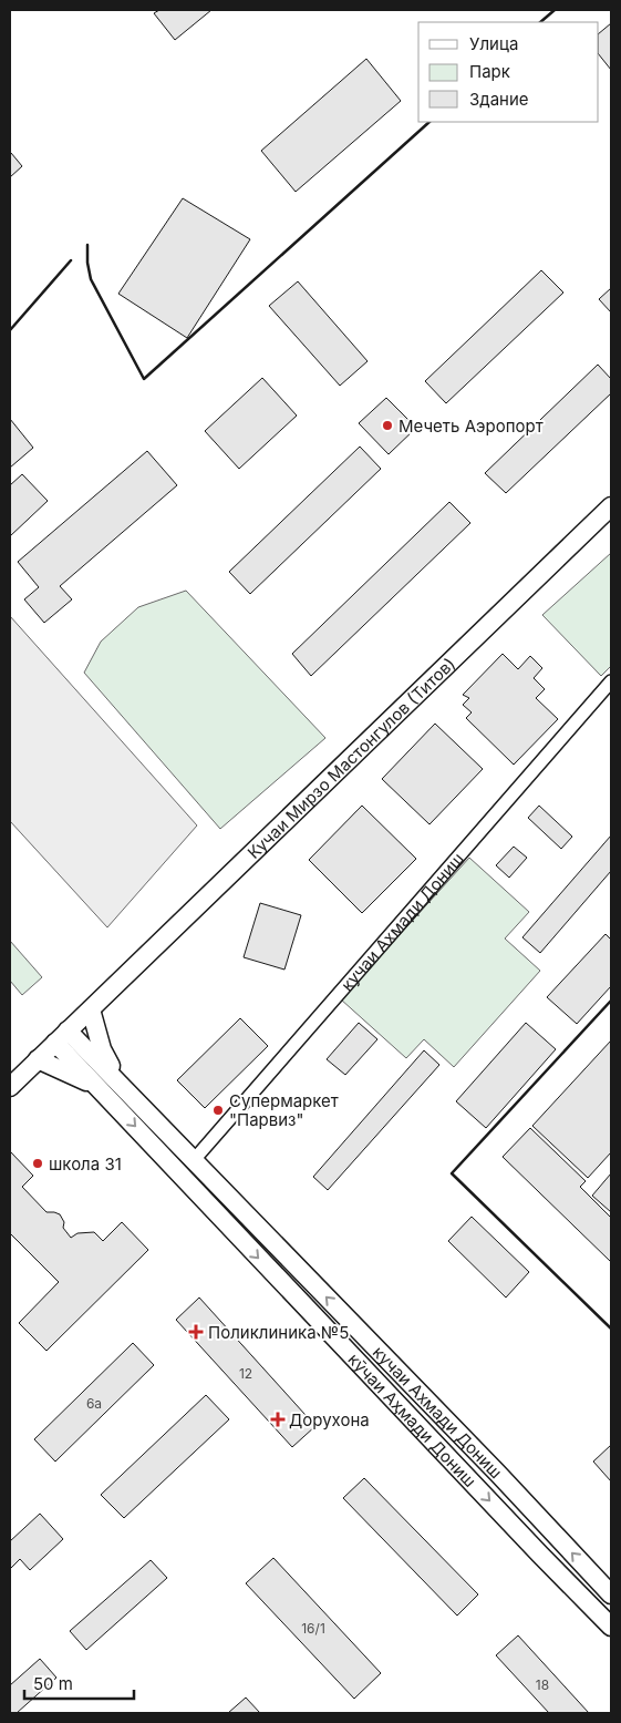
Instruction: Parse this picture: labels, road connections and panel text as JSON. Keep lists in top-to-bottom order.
{
  "streets": {
    "street": ["Кучаи Мирзо Мастонгулов (Титов)", "кучаи Ахмади Дониш", "кӯчаи Аҳмади Дониш"]
  },
  "crossings": [
    ["Кучаи Мирзо Мастонгулов (Титов)", "кучаи Ахмади Дониш"],
    ["Кучаи Мирзо Мастонгулов (Титов)", "кӯчаи Аҳмади Дониш"],
    ["кучаи Ахмади Дониш", "кӯчаи Аҳмади Дониш"]
  ],
  "one_way": ["кучаи Ахмади Дониш", "кӯчаи Аҳмади Дониш"],
  "places": {
    "other": ["Мечеть Аэропорт", "Супермаркет \"Парвиз\"", "школа 31"],
    "health": ["Поликлиника №5", "Дорухона"]
  },
  "house_numbers": [
    "12",
    "6а",
    "16/1",
    "18"
  ],
  "legend": ["Улица", "Парк", "Здание"],
  "scale_bar": "50 m"
}
